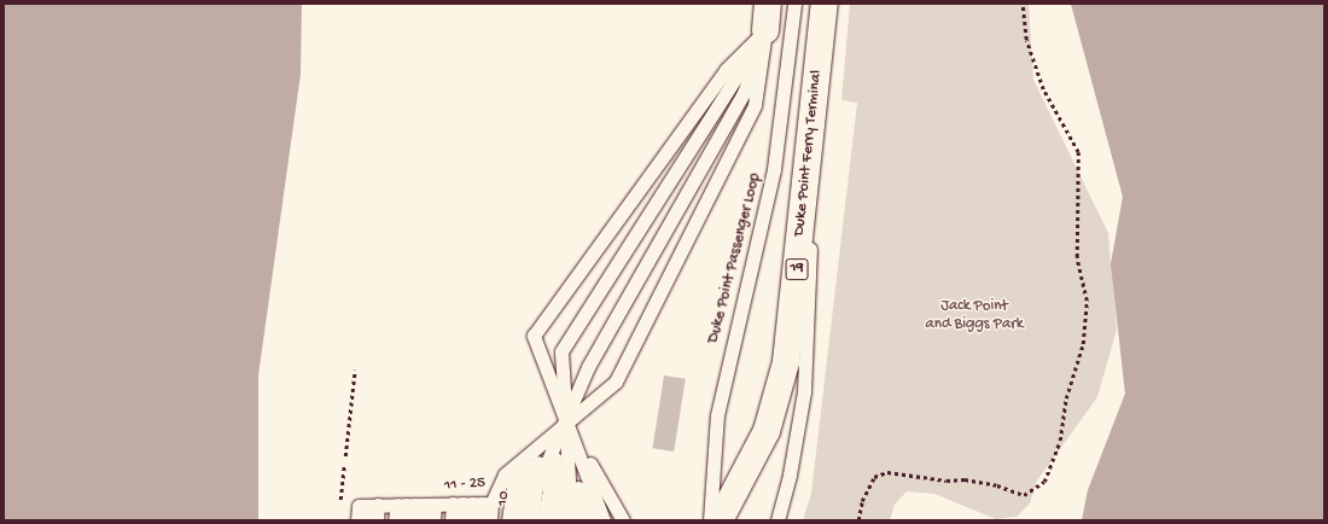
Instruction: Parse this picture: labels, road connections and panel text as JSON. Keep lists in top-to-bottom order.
{
  "streets": {
    "highway": ["Duke Point Ferry Terminal", "19"],
    "lane": ["Duke Point Passenger Loop", "11 - 25", "10"]
  },
  "parks": ["Jack Point and Biggs Park"]
}
